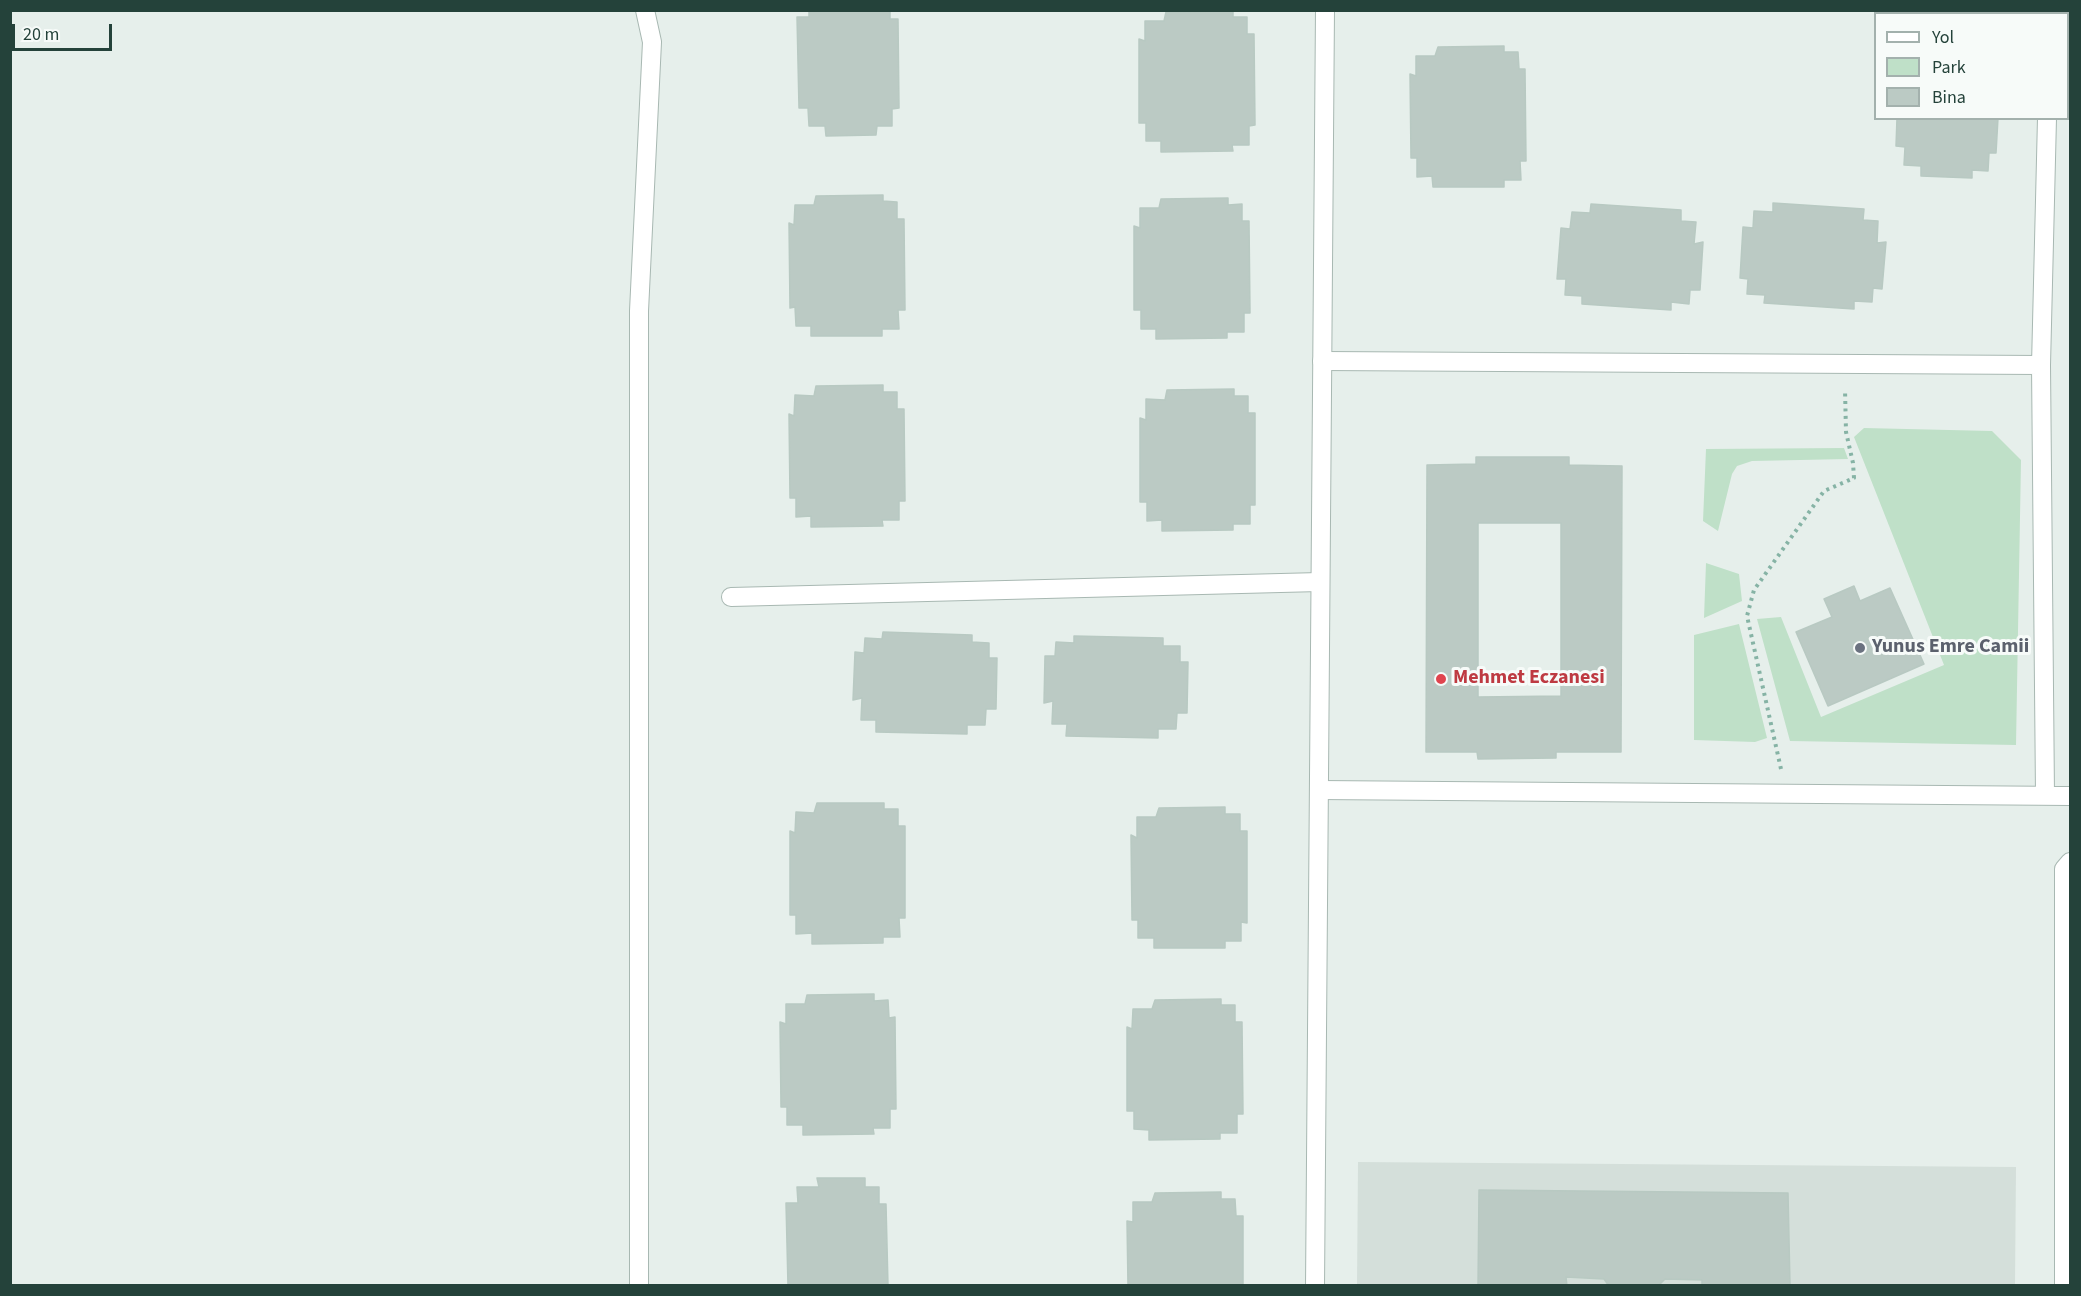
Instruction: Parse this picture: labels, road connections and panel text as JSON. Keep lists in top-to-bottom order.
{
  "places": ["Yunus Emre Camii", "Mehmet Eczanesi"],
  "legend": ["Yol", "Park", "Bina"],
  "scale_bar": "20 m"
}
